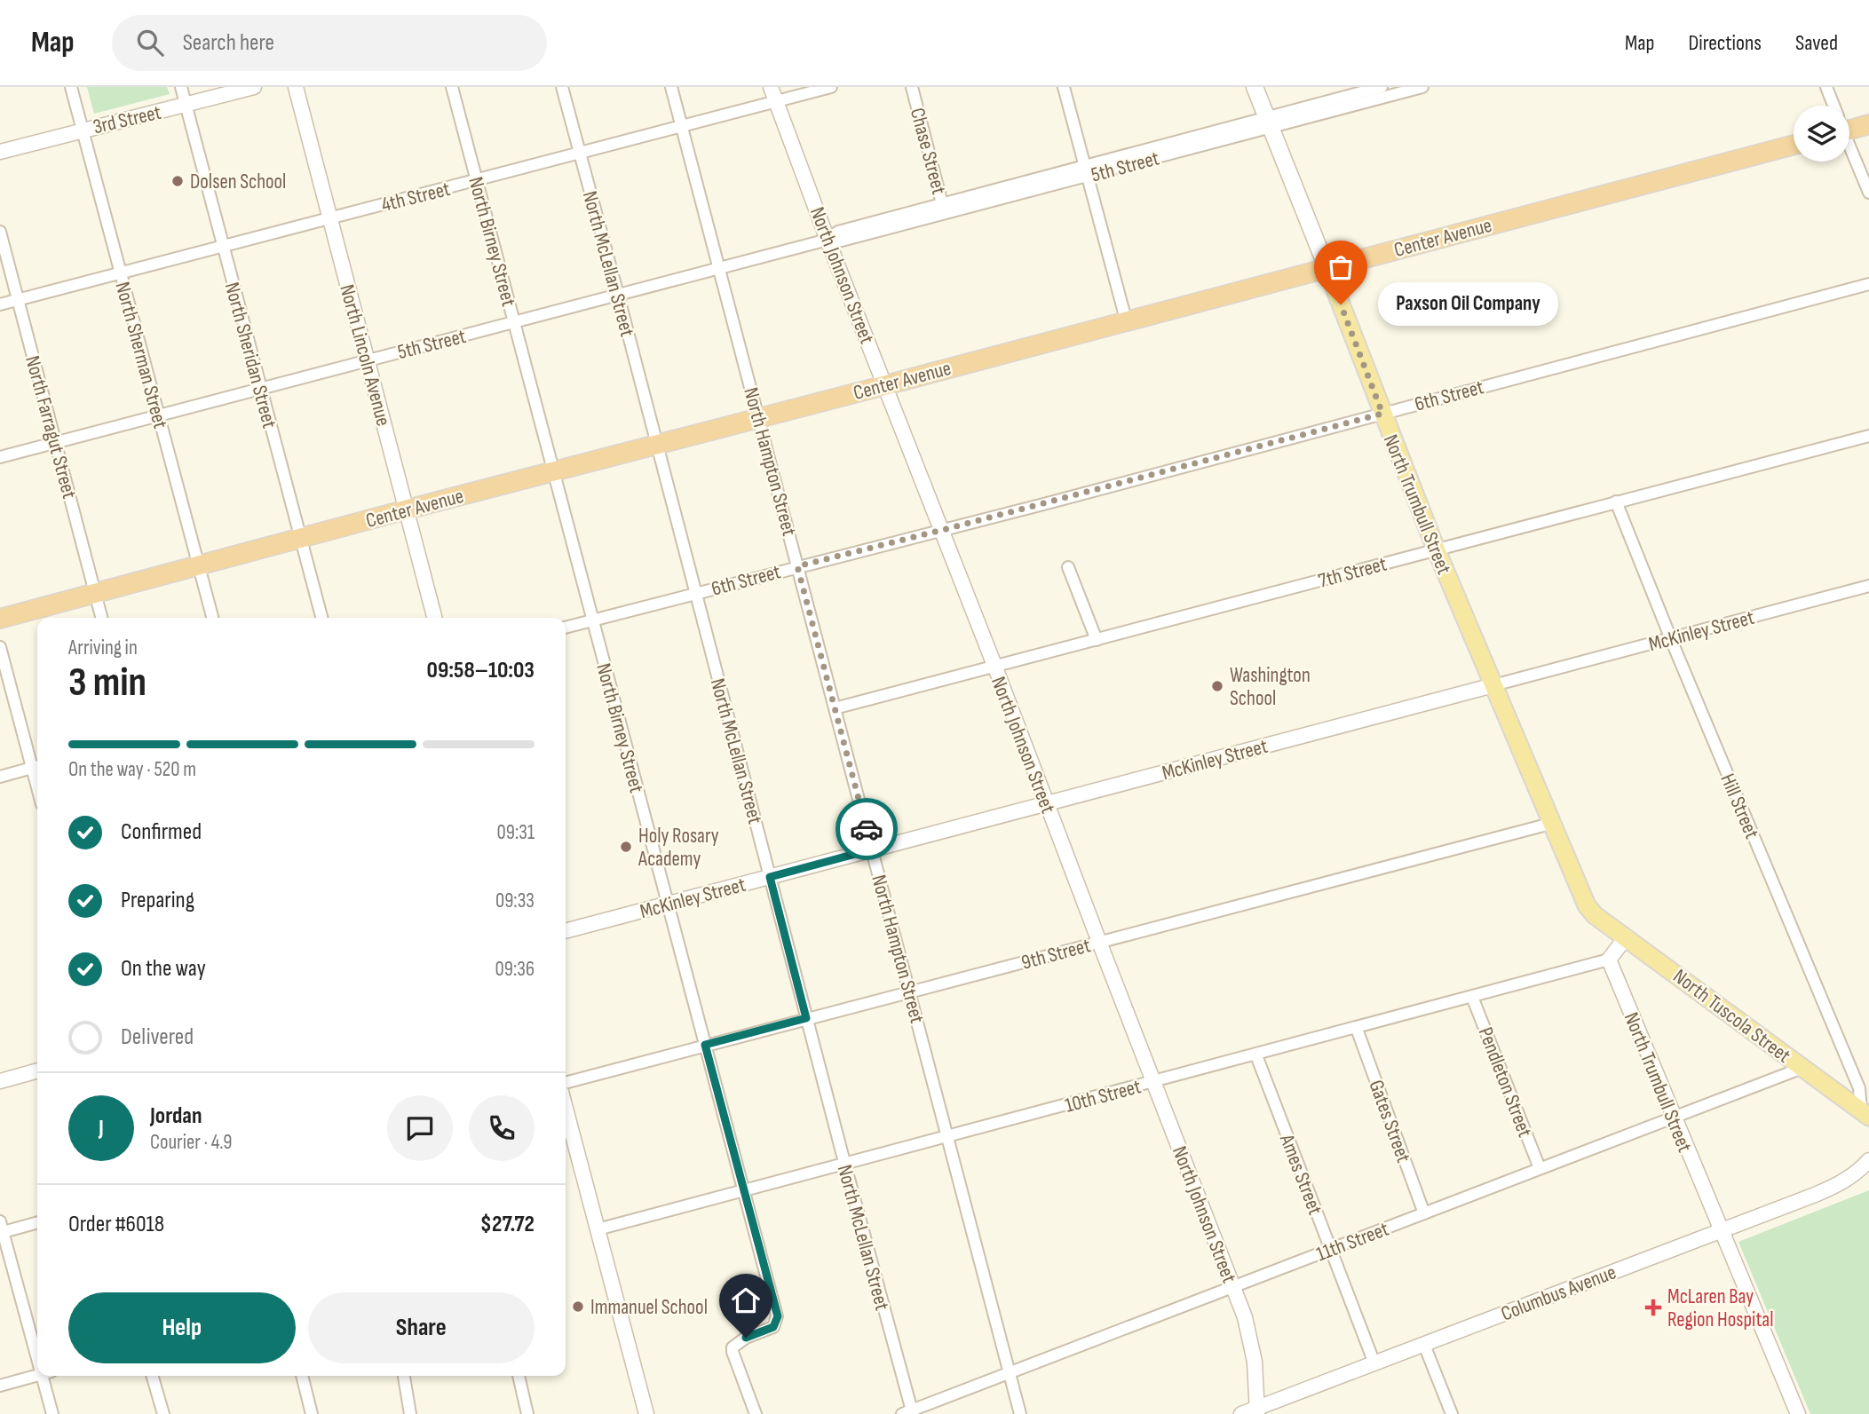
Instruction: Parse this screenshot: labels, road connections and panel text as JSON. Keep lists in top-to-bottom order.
{
  "streets": {
    "highway": ["Center Avenue"],
    "main road": ["North Trumbull Street", "North Tuscola Street"],
    "street": [
      "3rd Street",
      "Chase Street",
      "5th Street",
      "4th Street",
      "North Birney Street",
      "North McLellan Street",
      "North Johnson Street",
      "North Sherman Street",
      "North Sheridan Street",
      "North Lincoln Avenue",
      "6th Street",
      "North Farragut Street",
      "North Hampton Street",
      "7th Street",
      "McKinley Street",
      "Hill Street",
      "9th Street",
      "Pendleton Street",
      "10th Street",
      "Gates Street",
      "Ames Street",
      "11th Street",
      "Columbus Avenue"
    ]
  },
  "crossings": [
    ["3rd Street", "North Sherman Street"],
    ["3rd Street", "North Sheridan Street"],
    ["Chase Street", "5th Street"],
    ["5th Street", "North Birney Street"],
    ["5th Street", "North McLellan Street"],
    ["5th Street", "North Johnson Street"],
    ["5th Street", "North Sherman Street"],
    ["5th Street", "North Sheridan Street"],
    ["5th Street", "North Lincoln Avenue"],
    ["5th Street", "North Farragut Street"],
    ["5th Street", "North Hampton Street"],
    ["5th Street", "North Trumbull Street"],
    ["4th Street", "North Birney Street"],
    ["4th Street", "North McLellan Street"],
    ["4th Street", "North Johnson Street"],
    ["4th Street", "North Sherman Street"],
    ["4th Street", "North Sheridan Street"],
    ["4th Street", "North Lincoln Avenue"],
    ["4th Street", "North Farragut Street"],
    ["4th Street", "North Hampton Street"],
    ["Center Avenue", "North Birney Street"],
    ["Center Avenue", "North McLellan Street"],
    ["Center Avenue", "North Johnson Street"],
    ["Center Avenue", "North Sherman Street"],
    ["Center Avenue", "North Sheridan Street"],
    ["Center Avenue", "North Lincoln Avenue"],
    ["Center Avenue", "North Farragut Street"],
    ["Center Avenue", "North Hampton Street"],
    ["Center Avenue", "North Trumbull Street"],
    ["North Birney Street", "6th Street"],
    ["North Birney Street", "McKinley Street"],
    ["North Birney Street", "9th Street"],
    ["North Birney Street", "10th Street"],
    ["North McLellan Street", "6th Street"],
    ["North McLellan Street", "McKinley Street"],
    ["North McLellan Street", "9th Street"],
    ["North McLellan Street", "10th Street"],
    ["North McLellan Street", "11th Street"],
    ["North Johnson Street", "6th Street"],
    ["North Johnson Street", "7th Street"],
    ["North Johnson Street", "McKinley Street"],
    ["North Johnson Street", "9th Street"],
    ["North Johnson Street", "10th Street"],
    ["North Johnson Street", "11th Street"],
    ["North Johnson Street", "Columbus Avenue"],
    ["6th Street", "North Hampton Street"],
    ["6th Street", "North Trumbull Street"],
    ["North Hampton Street", "7th Street"],
    ["North Hampton Street", "McKinley Street"],
    ["North Hampton Street", "9th Street"],
    ["North Hampton Street", "10th Street"],
    ["North Hampton Street", "11th Street"],
    ["North Trumbull Street", "7th Street"],
    ["North Trumbull Street", "McKinley Street"],
    ["North Trumbull Street", "9th Street"],
    ["North Trumbull Street", "North Tuscola Street"],
    ["North Trumbull Street", "10th Street"],
    ["North Trumbull Street", "11th Street"],
    ["North Trumbull Street", "Columbus Avenue"],
    ["7th Street", "Hill Street"],
    ["McKinley Street", "Hill Street"],
    ["Hill Street", "North Tuscola Street"],
    ["North Tuscola Street", "11th Street"],
    ["Pendleton Street", "10th Street"],
    ["Pendleton Street", "11th Street"],
    ["10th Street", "Gates Street"],
    ["10th Street", "Ames Street"],
    ["Gates Street", "11th Street"],
    ["Ames Street", "11th Street"],
    ["Ames Street", "Columbus Avenue"]
  ],
  "places": {
    "other": [
      "Dolsen School",
      "Paxson Oil Company",
      "Washington School",
      "Holy Rosary Academy",
      "Immanuel School"
    ],
    "health": ["McLaren Bay Region Hospital"]
  },
  "page": {
    "header": "Map",
    "search": "Search here",
    "nav": ["Map", "Directions", "Saved"],
    "bubble": "Paxson Oil Company",
    "heading": ["3 min", "Arriving in", "09:58–10:03"],
    "panel": [
      "Jordan",
      "Courier · 4.9",
      "Order #6018",
      "$27.72"
    ],
    "bar": "On the way · 520 m",
    "list": [
      ["Confirmed", "09:31"],
      ["Preparing", "09:33"],
      ["On the way", "09:36"],
      "Delivered"
    ],
    "round": "J",
    "buttons": ["Help", "Share"]
  }
}
